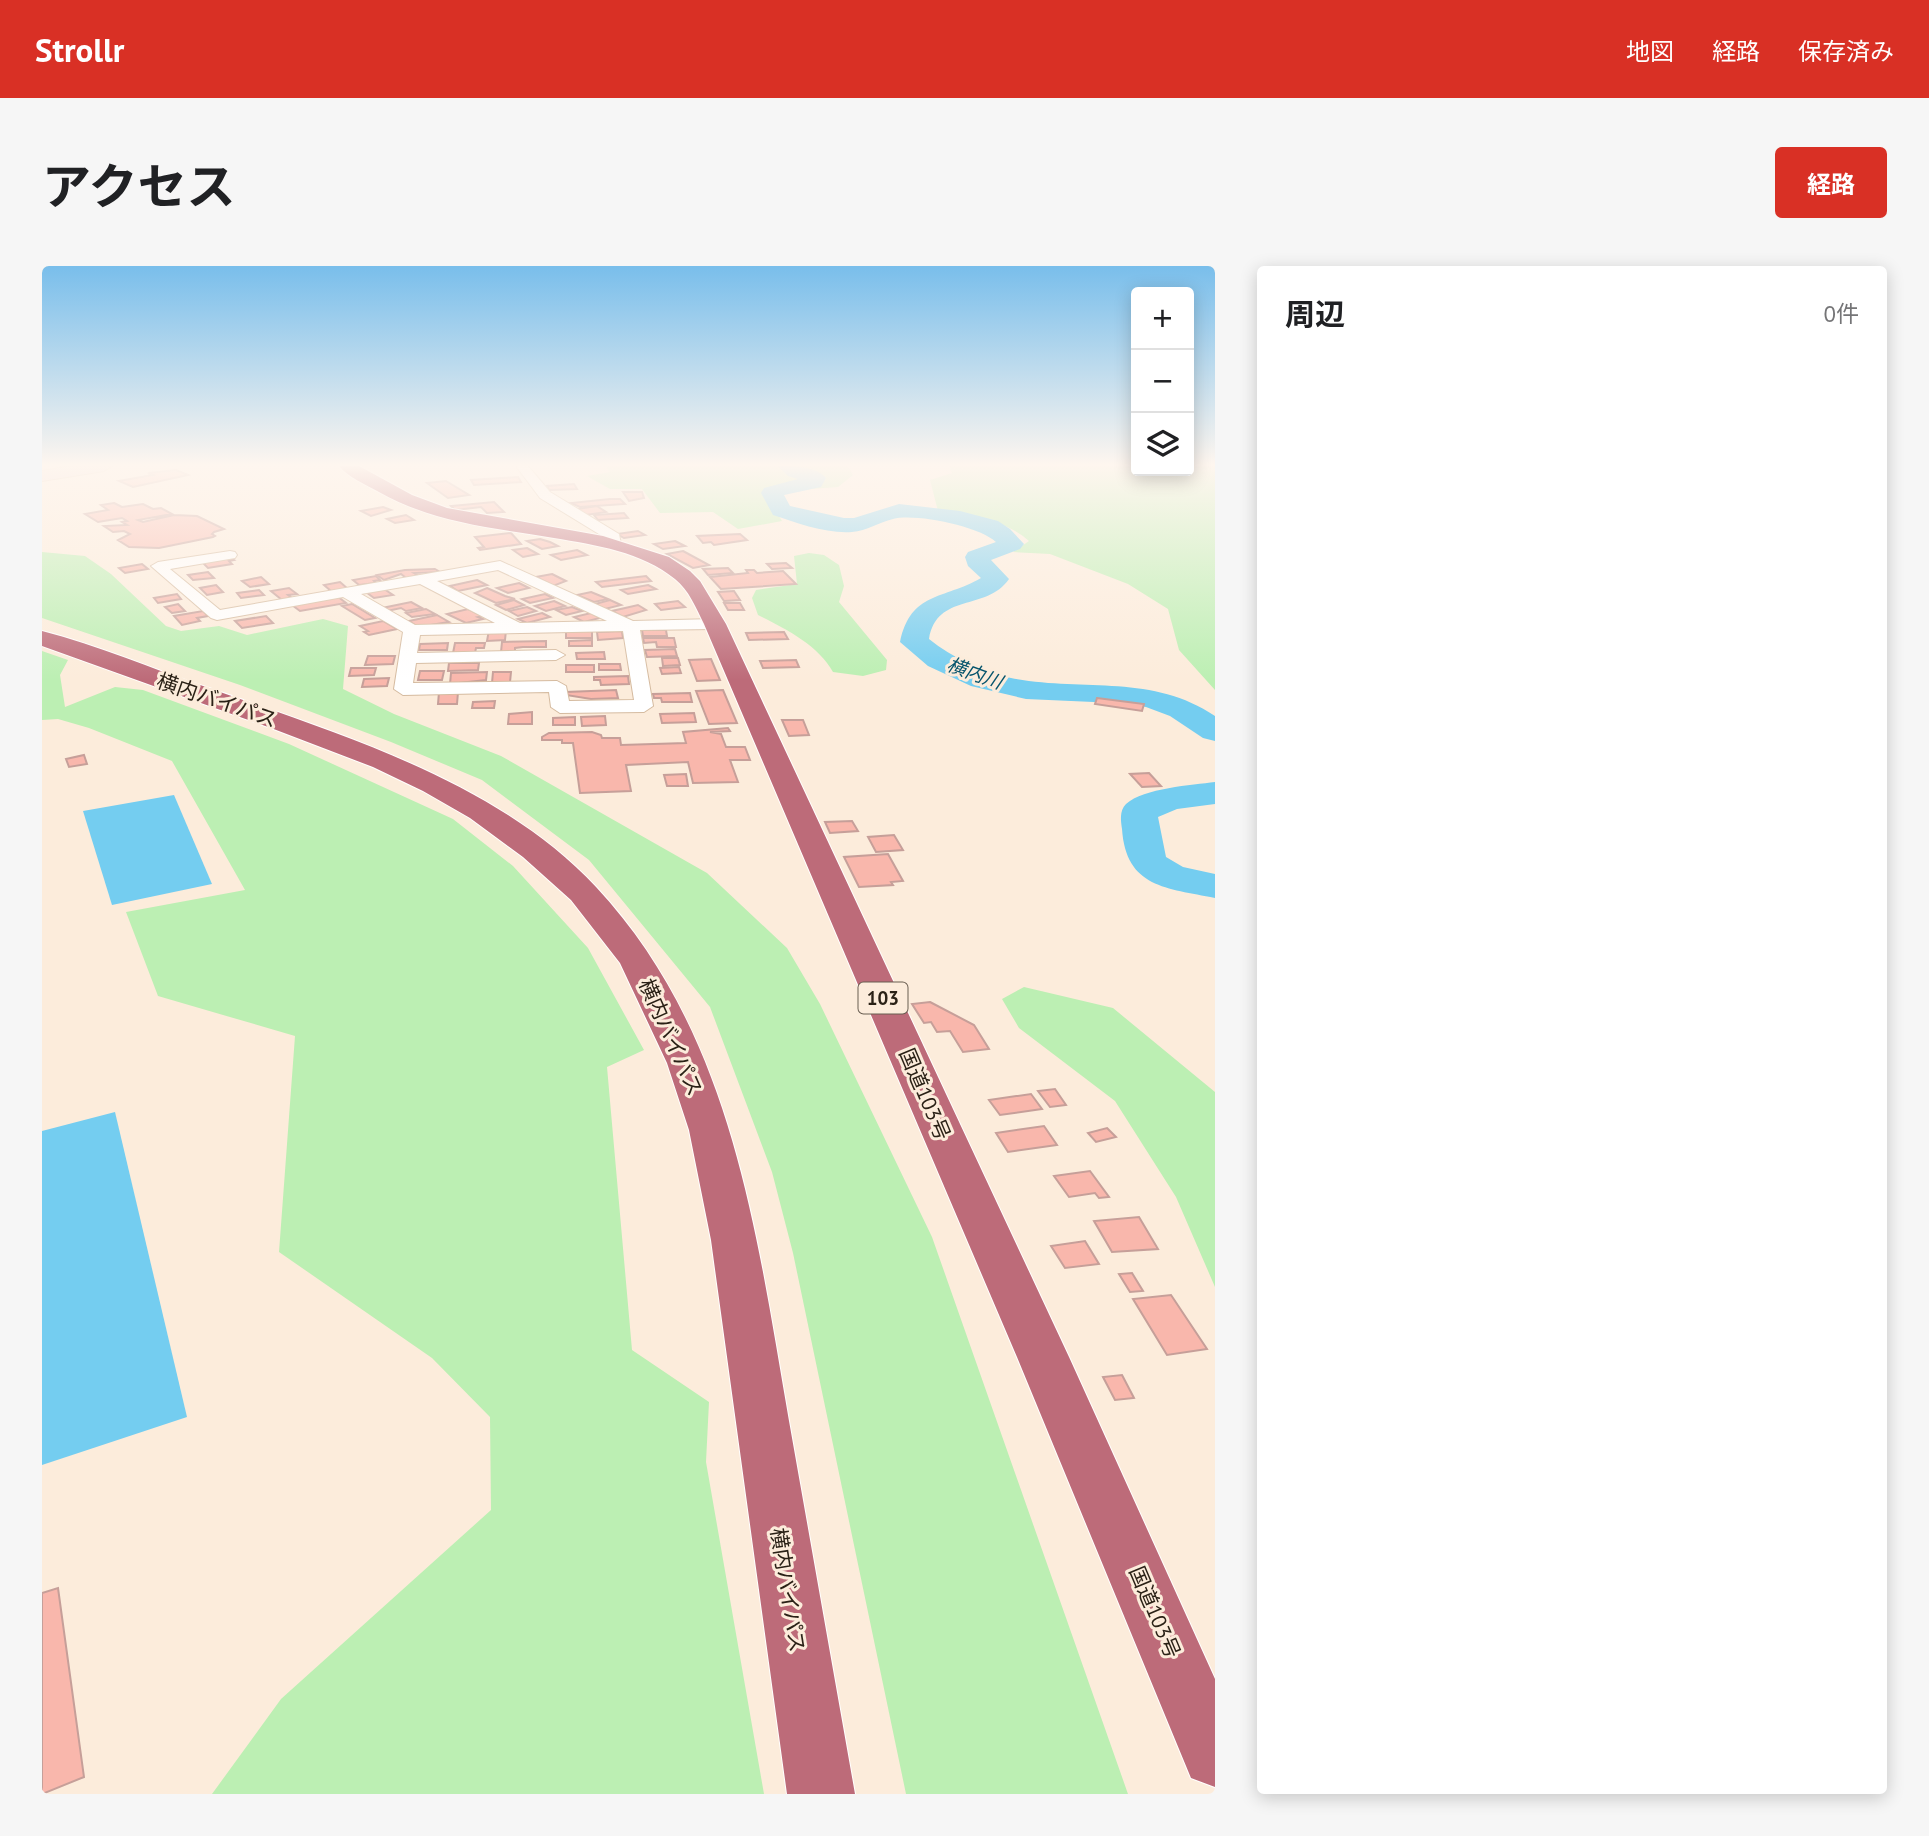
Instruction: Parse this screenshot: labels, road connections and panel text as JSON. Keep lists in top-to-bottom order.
{
  "streets": {
    "highway": ["横内バイパス", "103", "国道103号"]
  },
  "water": ["横内川"],
  "page": {
    "header": "Strollr",
    "nav": ["地図", "経路", "保存済み"],
    "title": "アクセス",
    "buttons": "経路",
    "heading": ["周辺", "0件"],
    "map_buttons": ["+", "−"]
  }
}
